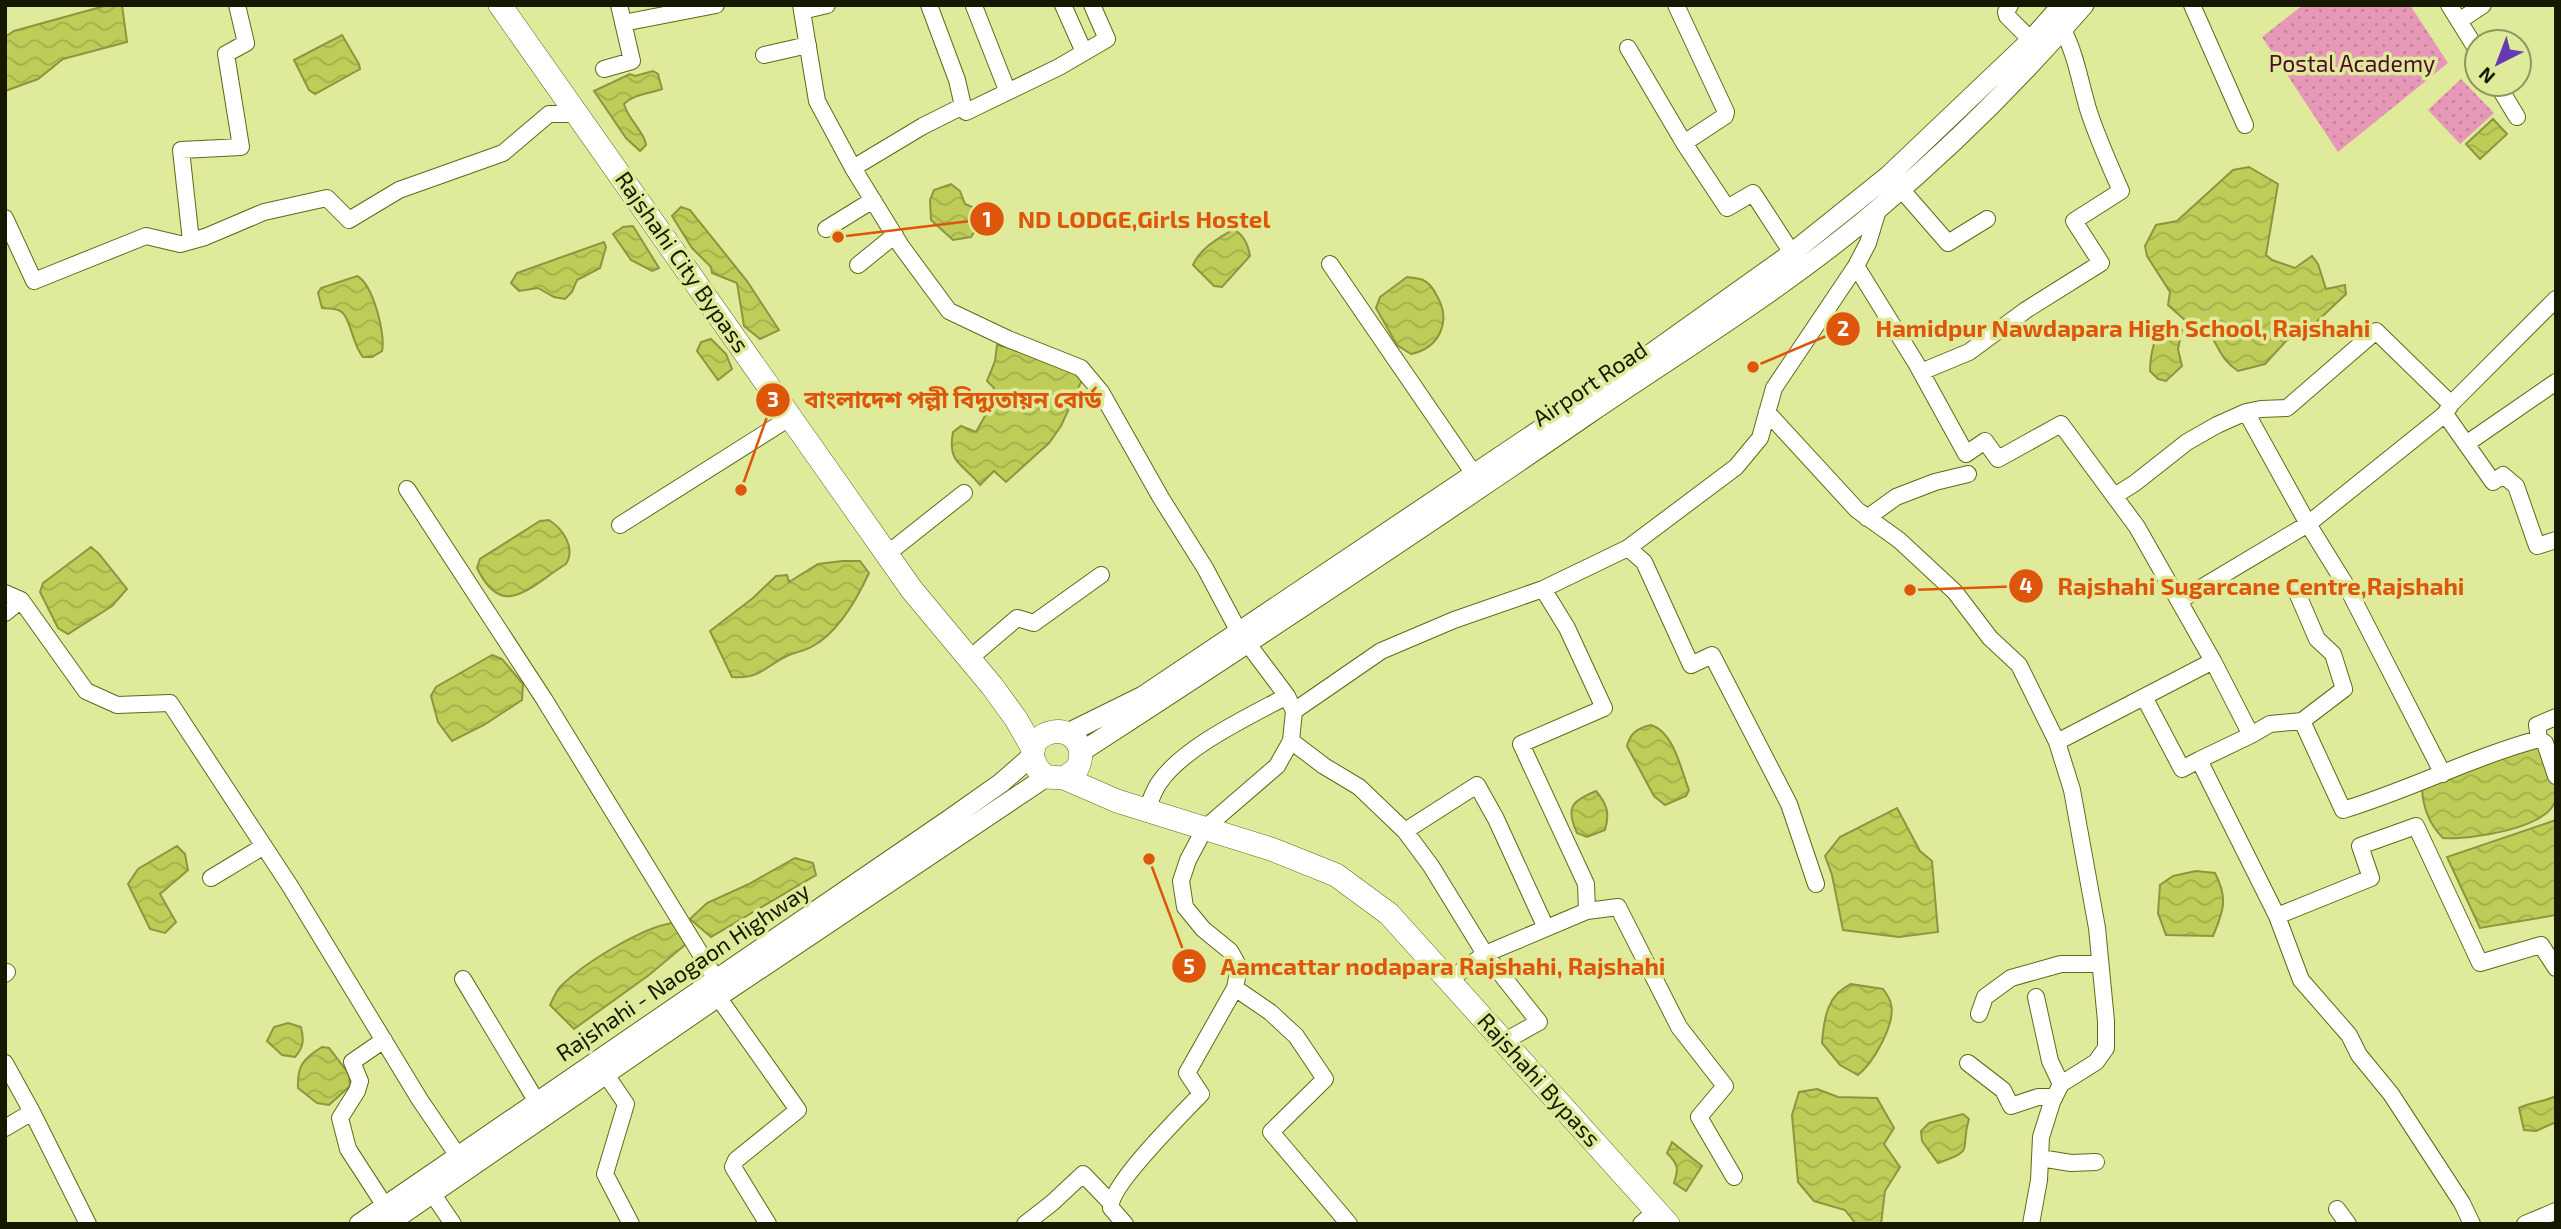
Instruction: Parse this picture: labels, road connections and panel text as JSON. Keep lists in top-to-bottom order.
{
  "streets": {
    "highway": ["Rajshahi City Bypass", "Rajshahi Bypass"],
    "main road": ["Airport Road", "Rajshahi - Naogaon Highway"]
  },
  "crossings": [
    ["Airport Road", "Rajshahi - Naogaon Highway"]
  ],
  "parks": ["Postal Academy"],
  "places": [
    "ND LODGE,Girls Hostel",
    "Hamidpur Nawdapara High School, Rajshahi",
    "বাংলাদেশ পল্লী বিদ্যুতায়ন বোর্ড",
    "Rajshahi Sugarcane Centre,Rajshahi",
    "Aamcattar nodapara Rajshahi, Rajshahi"
  ],
  "north": "bottom left"
}
